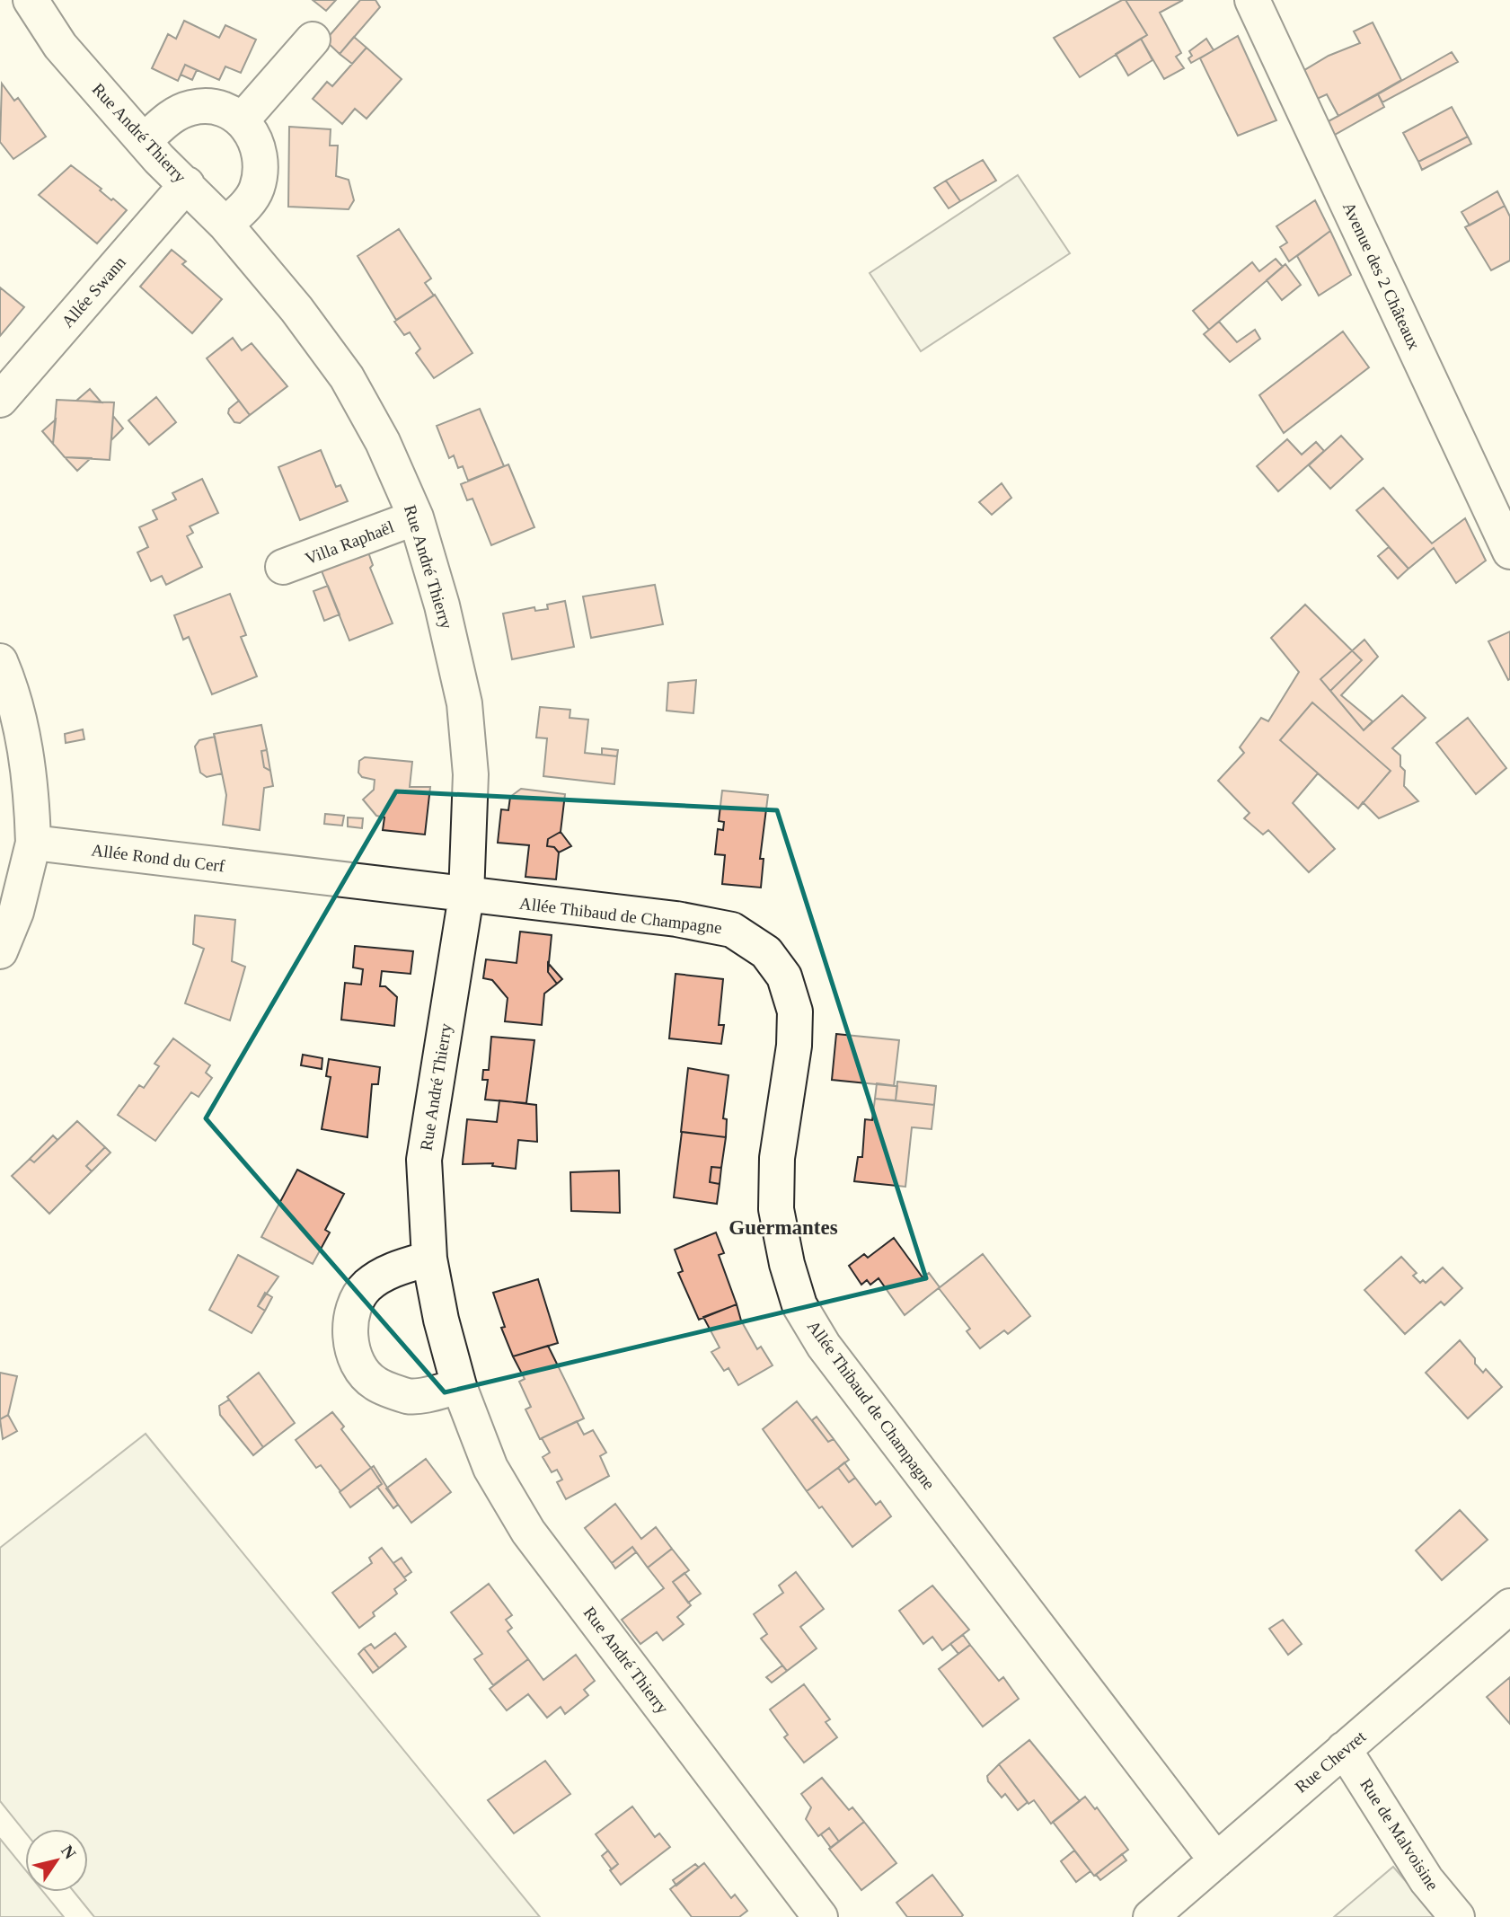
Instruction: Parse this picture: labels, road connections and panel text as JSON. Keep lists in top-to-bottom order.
{
  "streets": {
    "street": [
      "Rue André Thierry",
      "Avenue des 2 Châteaux",
      "Allée Swann",
      "Villa Raphaël",
      "Allée Rond du Cerf",
      "Allée Thibaud de Champagne",
      "Rue Chevret",
      "Rue de Malvoisine"
    ]
  },
  "crossings": [
    ["Rue André Thierry", "Allée Swann"],
    ["Rue André Thierry", "Villa Raphaël"],
    ["Rue André Thierry", "Allée Rond du Cerf"],
    ["Rue André Thierry", "Allée Thibaud de Champagne"],
    ["Allée Rond du Cerf", "Allée Thibaud de Champagne"],
    ["Allée Thibaud de Champagne", "Rue Chevret"],
    ["Rue Chevret", "Rue de Malvoisine"]
  ],
  "districts": ["Guermantes"],
  "north": "top right"
}
